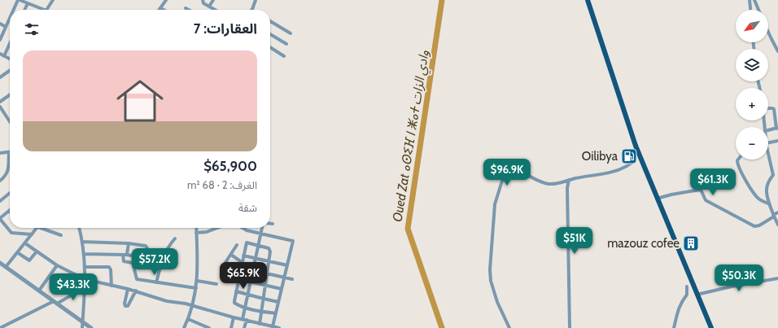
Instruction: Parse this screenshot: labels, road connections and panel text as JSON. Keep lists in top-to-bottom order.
{
  "water": ["Oued Zat ⴰⵙⵉⴼ ⵏ ⵥⴰⵜ وادي الزات"],
  "places": {
    "fuel station": ["Oilibya"],
    "building": ["mazouz cofee"]
  },
  "north": "bottom left",
  "page": {
    "map_buttons": ["+", "−"],
    "heading": "العقارات: 7",
    "list": [
      {
        "name": "$65,900",
        "note": "الغرف: 2 · 68 m² · شقة"
      }
    ],
    "price": [
      "$96.9K",
      "$61.3K",
      "$51K",
      "$57.2K",
      "$65.9K",
      "$50.3K",
      "$43.3K"
    ]
  }
}
